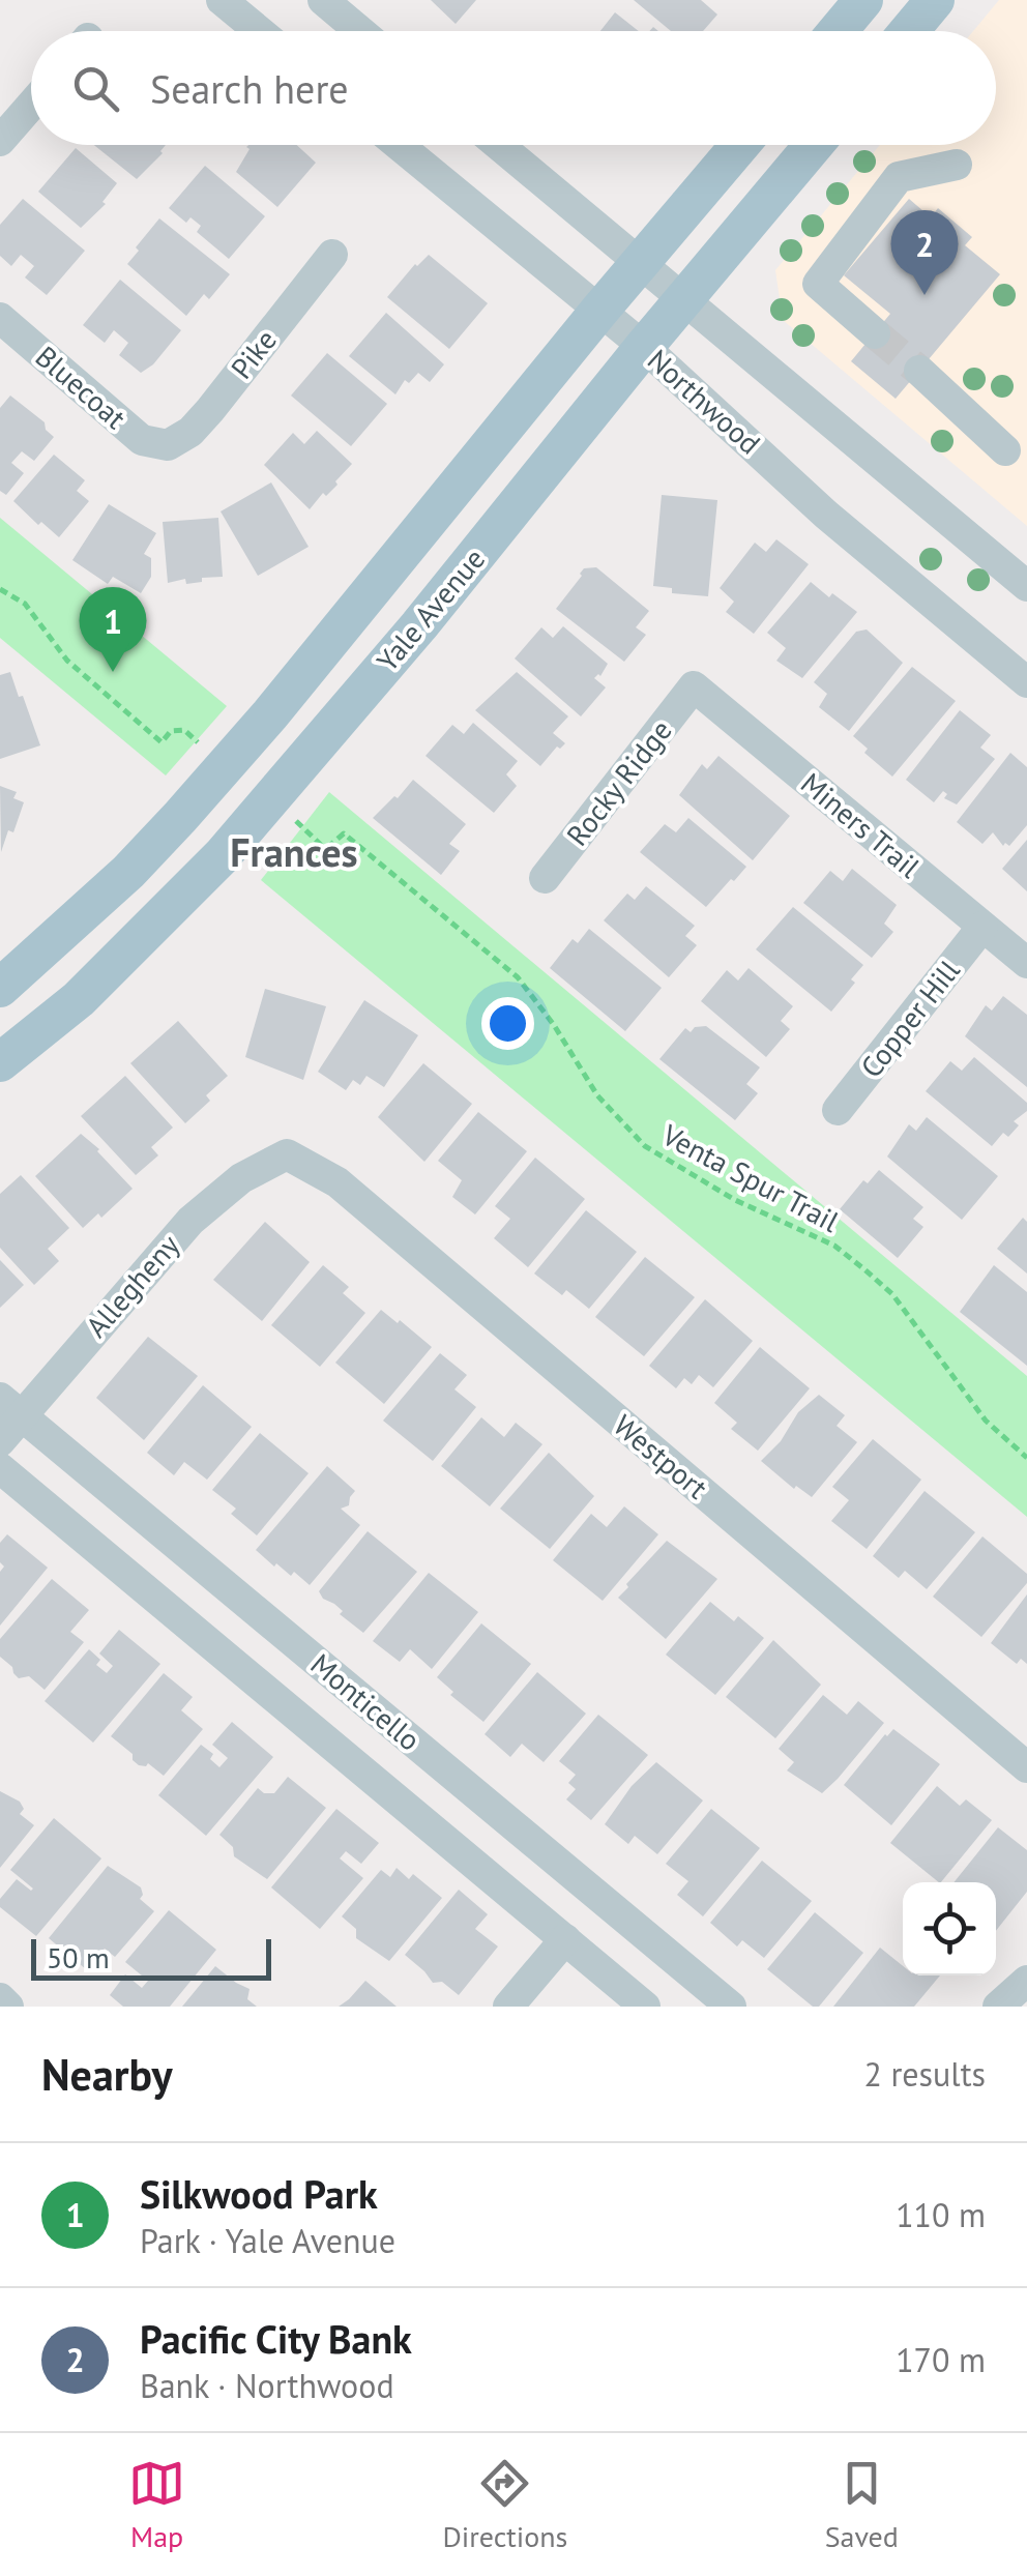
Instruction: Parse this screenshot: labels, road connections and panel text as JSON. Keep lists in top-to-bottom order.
{
  "streets": {
    "main road": ["Yale Avenue"],
    "street": [
      "Pike",
      "Bluecoat",
      "Northwood",
      "Rocky Ridge",
      "Miners Trail",
      "Copper Hill",
      "Allegheny",
      "Westport",
      "Monticello"
    ],
    "path": ["Venta Spur Trail"]
  },
  "crossings": [
    ["Pike", "Bluecoat"],
    ["Northwood", "Yale Avenue"],
    ["Yale Avenue", "Venta Spur Trail"],
    ["Rocky Ridge", "Miners Trail"],
    ["Miners Trail", "Copper Hill"],
    ["Allegheny", "Westport"],
    ["Allegheny", "Monticello"]
  ],
  "districts": ["Frances"],
  "scale_bar": "50 m",
  "page": {
    "search": "Search here",
    "pins": ["2", "1"],
    "scale": "50 m",
    "heading": ["Nearby", "2 results"],
    "list": [
      {
        "mark": "1",
        "name": "Silkwood Park",
        "note": "Park · Yale Avenue",
        "value": "110 m"
      },
      {
        "mark": "2",
        "name": "Pacific City Bank",
        "note": "Bank · Northwood",
        "value": "170 m"
      }
    ],
    "nav": ["Map", "Directions", "Saved"]
  }
}
